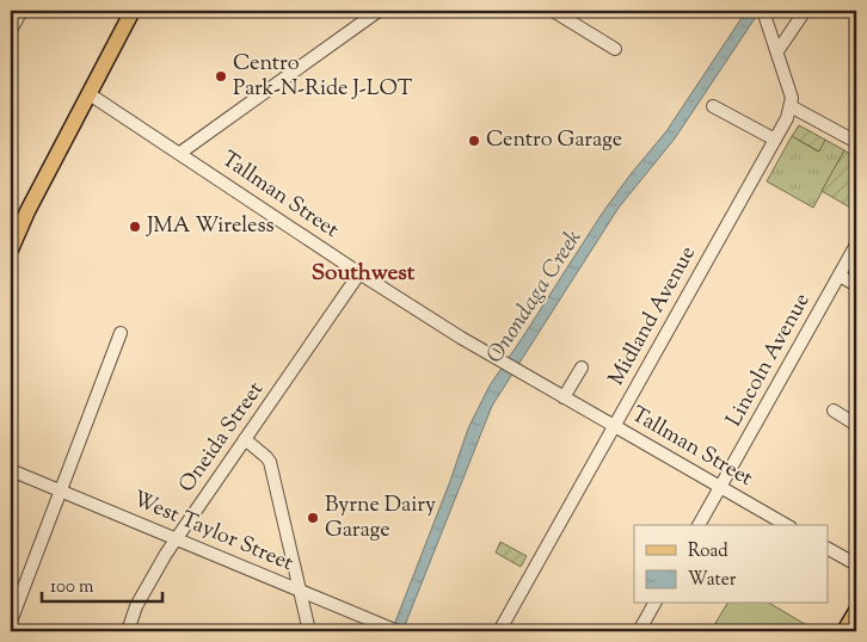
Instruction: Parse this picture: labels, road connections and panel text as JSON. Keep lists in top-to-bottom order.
{
  "streets": {
    "street": [
      "Tallman Street",
      "Midland Avenue",
      "Lincoln Avenue",
      "Oneida Street",
      "West Taylor Street"
    ]
  },
  "crossings": [
    ["Tallman Street", "Midland Avenue"],
    ["Tallman Street", "Lincoln Avenue"],
    ["Tallman Street", "Oneida Street"],
    ["Oneida Street", "West Taylor Street"]
  ],
  "districts": ["Southwest"],
  "water": ["Onondaga Creek"],
  "places": [
    "Centro Park-N-Ride J-LOT",
    "Centro Garage",
    "JMA Wireless",
    "Byrne Dairy Garage"
  ],
  "legend": ["Road", "Water"],
  "scale_bar": "100 m"
}
